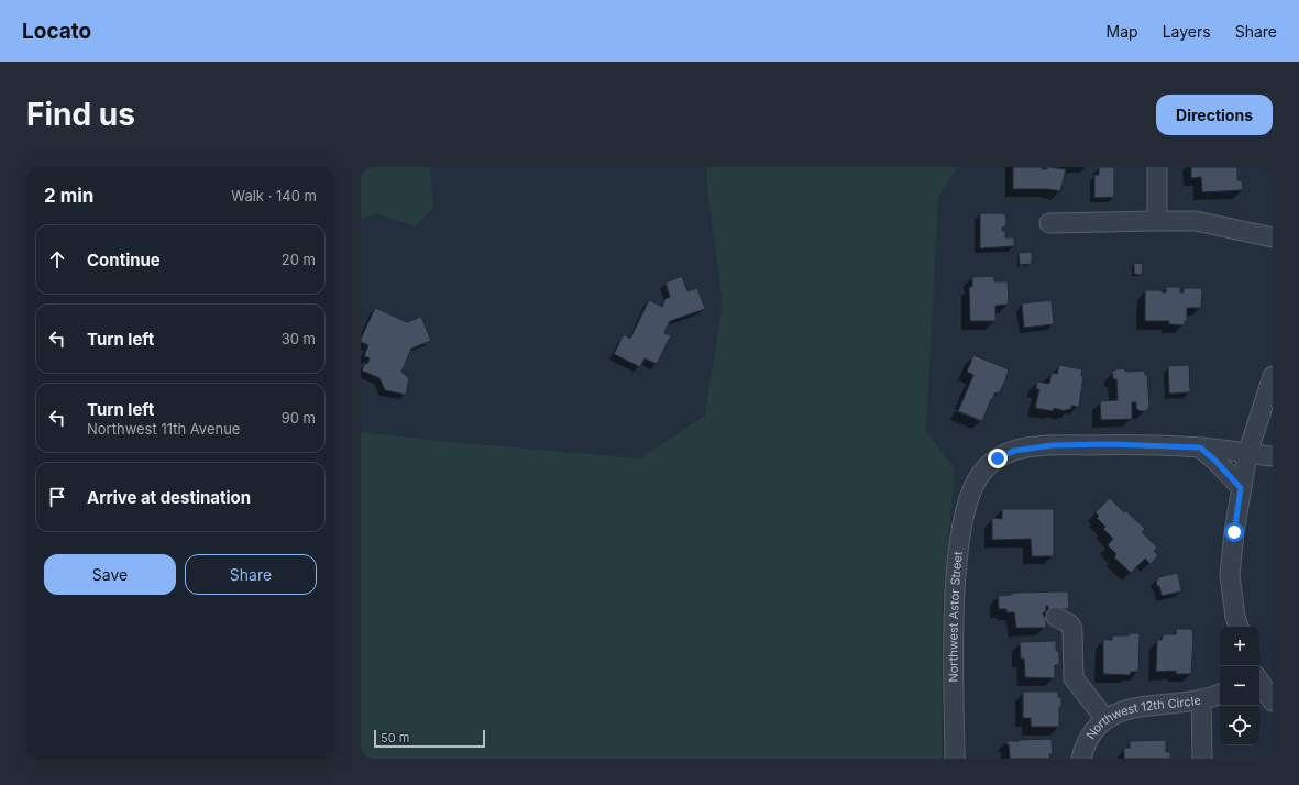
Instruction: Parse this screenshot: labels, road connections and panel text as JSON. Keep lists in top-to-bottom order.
{
  "streets": {
    "street": ["Northwest Astor Street", "Northwest 12th Circle"]
  },
  "scale_bar": "50 m",
  "page": {
    "header": "Locato",
    "nav": ["Map", "Layers", "Share"],
    "buttons": [
      "Directions",
      ["Save", "Share"]
    ],
    "title": "Find us",
    "heading": ["2 min", "Walk · 140 m"],
    "list": [
      ["Continue", "20 m"],
      ["Turn left", "30 m"],
      ["Turn left", "Northwest 11th Avenue", "90 m"],
      "Arrive at destination"
    ],
    "map_buttons": ["+", "−"],
    "scale": "50 m"
  }
}
